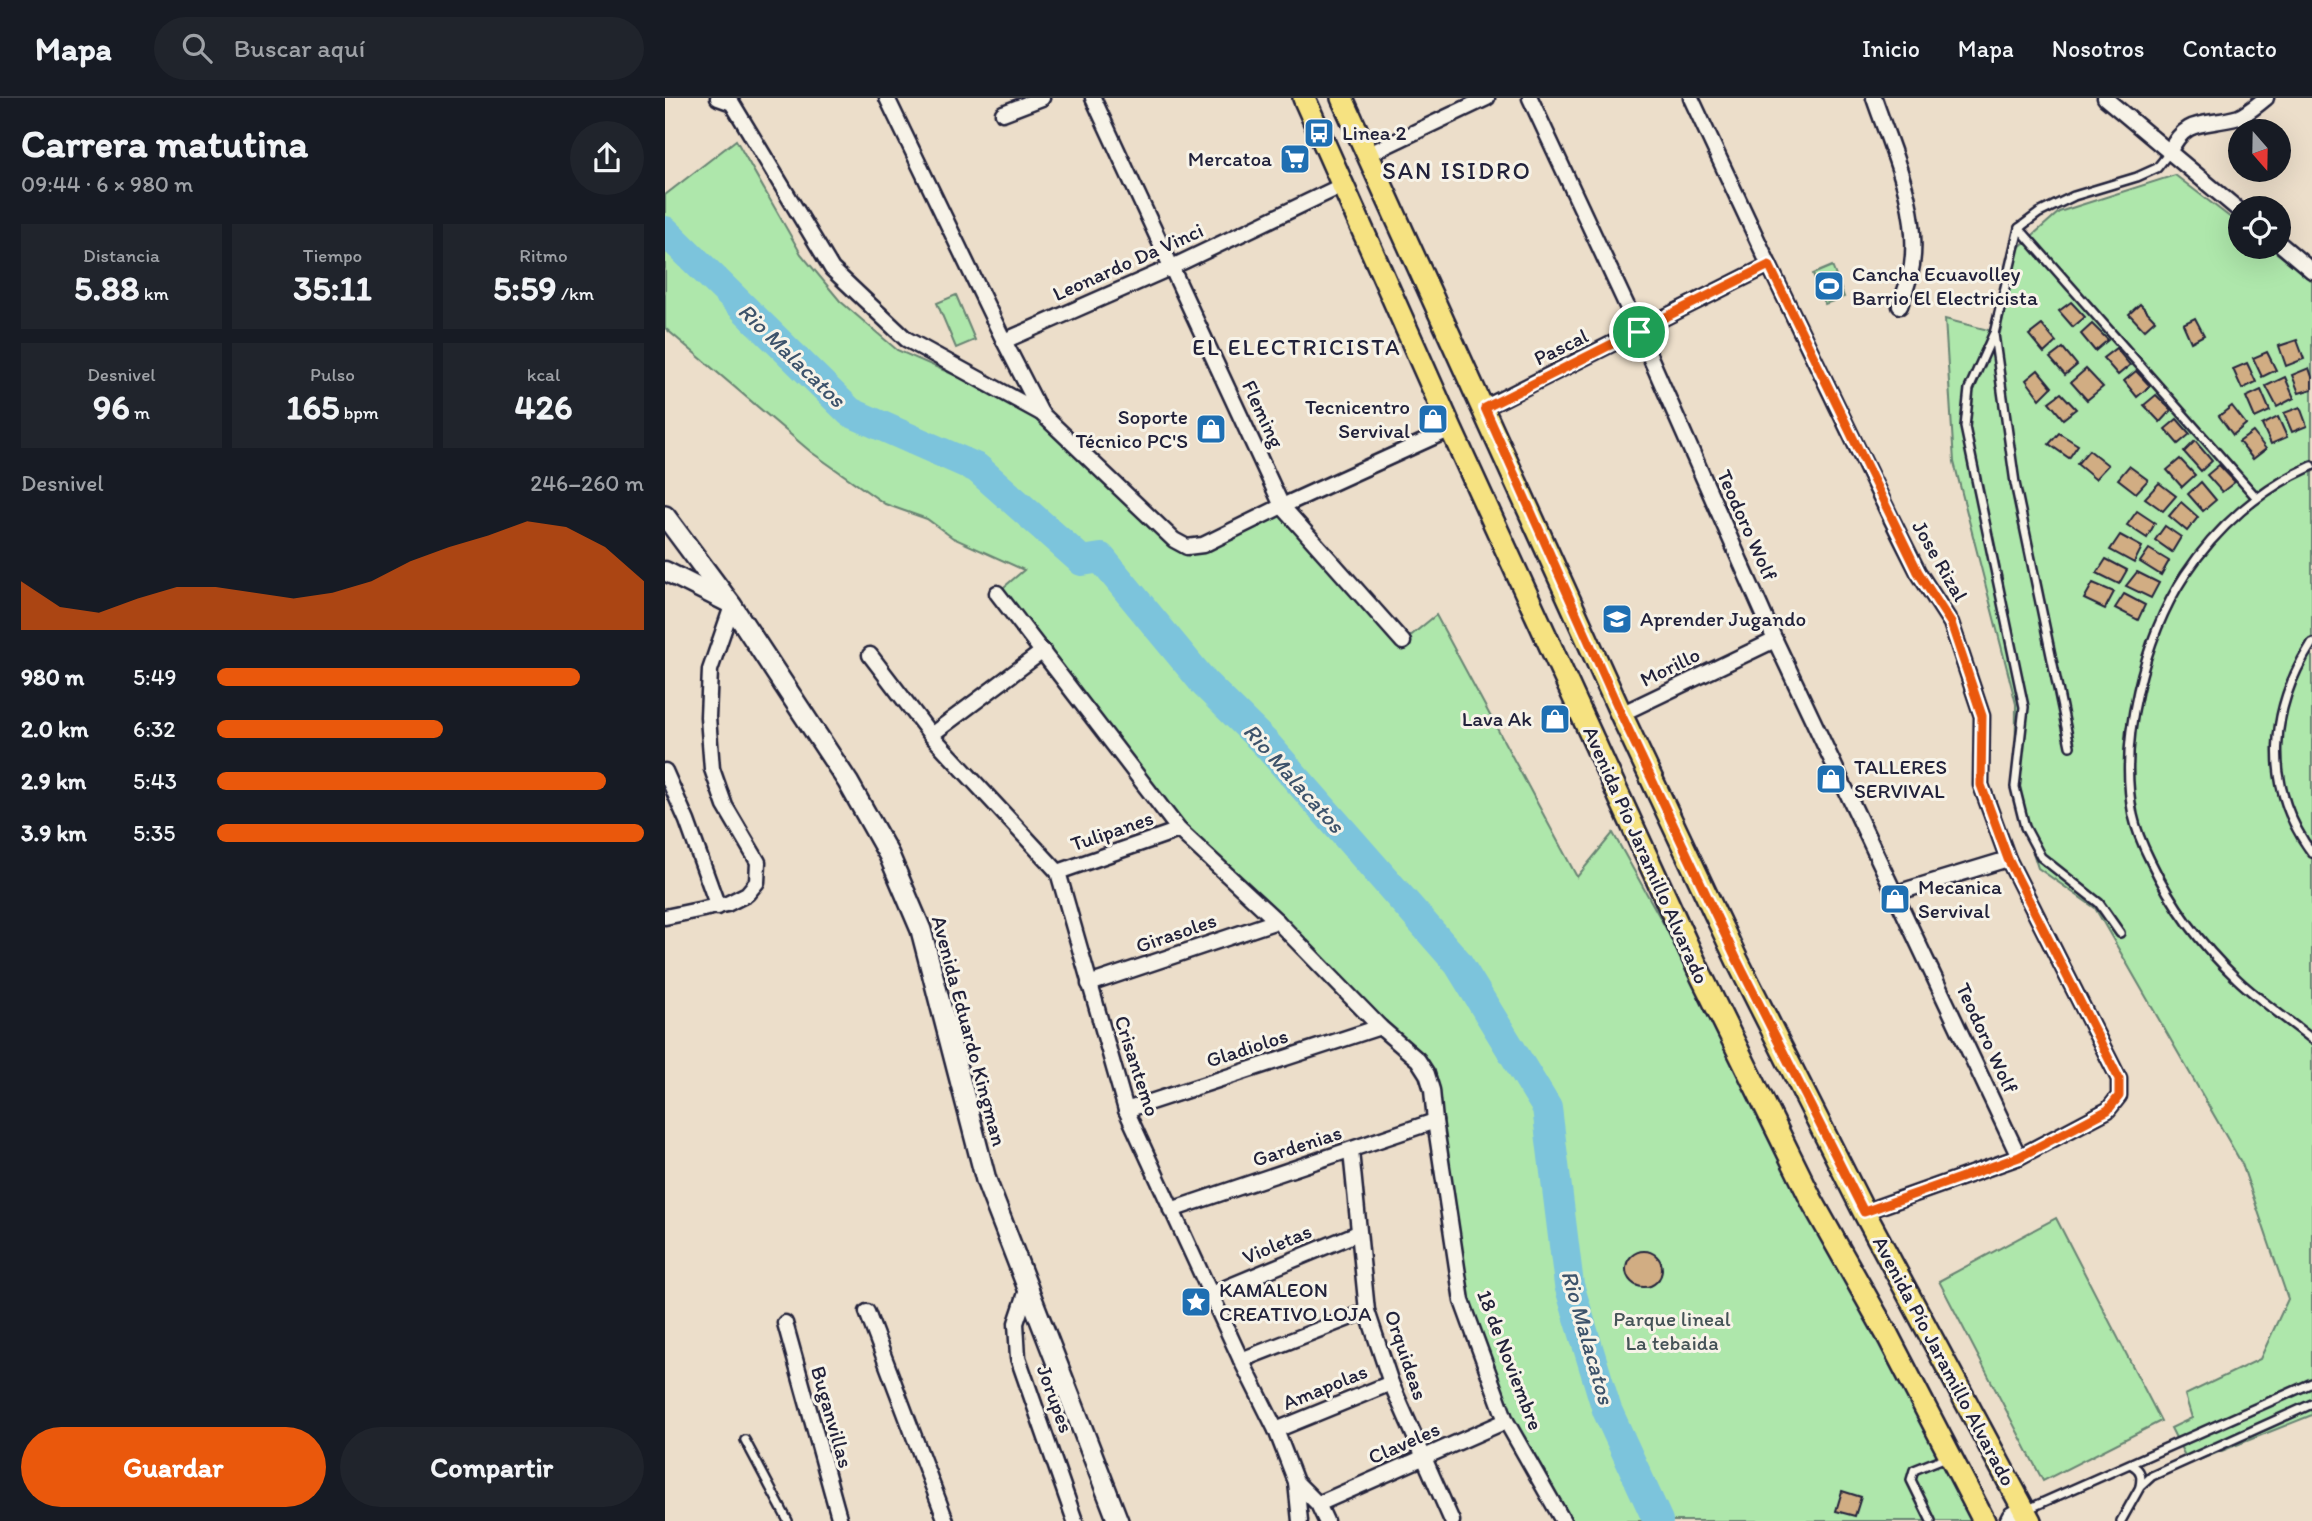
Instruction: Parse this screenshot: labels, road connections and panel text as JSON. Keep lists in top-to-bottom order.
{
  "streets": {
    "main road": ["Avenida Pío Jaramillo Alvarado", "Avenida Eduardo Kingman"],
    "street": [
      "Leonardo Da Vinci",
      "Pascal",
      "Fleming",
      "Teodoro Wolf",
      "Jose Rizal",
      "Morillo",
      "Tulipanes",
      "Girasoles",
      "Gladiolos",
      "Crisantemo",
      "Gardenias",
      "Violetas",
      "Orquideas",
      "18 de Noviembre",
      "Amapolas",
      "Jorupes",
      "Buganvillas",
      "Claveles"
    ]
  },
  "crossings": [
    ["Leonardo Da Vinci", "Fleming"],
    ["Leonardo Da Vinci", "Avenida Pío Jaramillo Alvarado"],
    ["Pascal", "Teodoro Wolf"],
    ["Pascal", "Jose Rizal"],
    ["Pascal", "Avenida Pío Jaramillo Alvarado"],
    ["Teodoro Wolf", "Jose Rizal"],
    ["Teodoro Wolf", "Morillo"],
    ["Morillo", "Avenida Pío Jaramillo Alvarado"],
    ["Tulipanes", "Crisantemo"],
    ["Tulipanes", "18 de Noviembre"],
    ["Girasoles", "Crisantemo"],
    ["Girasoles", "18 de Noviembre"],
    ["Avenida Eduardo Kingman", "Jorupes"],
    ["Gladiolos", "Crisantemo"],
    ["Gladiolos", "18 de Noviembre"],
    ["Crisantemo", "Gardenias"],
    ["Crisantemo", "Violetas"],
    ["Crisantemo", "Amapolas"],
    ["Crisantemo", "Claveles"],
    ["Gardenias", "Orquideas"],
    ["Gardenias", "18 de Noviembre"],
    ["Violetas", "Orquideas"],
    ["Orquideas", "Amapolas"],
    ["Orquideas", "Claveles"],
    ["18 de Noviembre", "Claveles"]
  ],
  "districts": ["SAN ISIDRO", "EL ELECTRICISTA"],
  "water": ["Rio Malacatos"],
  "parks": ["Parque lineal La tebaida"],
  "places": {
    "bus stop": ["Linea 2"],
    "supermarket": ["Mercatoa"],
    "sports": ["Cancha Ecuavolley Barrio El Electricista"],
    "shop": [
      "Tecnicentro Servival",
      "Soporte Técnico PC'S",
      "Lava Ak",
      "TALLERES SERVIVAL",
      "Mecanica Servival"
    ],
    "school or university": ["Aprender Jugando"],
    "place": ["KAMALEON CREATIVO LOJA"]
  },
  "north": "bottom",
  "page": {
    "header": "Mapa",
    "search": "Buscar aquí",
    "nav": [
      "Inicio",
      "Mapa",
      "Nosotros",
      "Contacto"
    ],
    "heading": ["Carrera matutina", "09:44 · 6 × 980 m"],
    "stats": [
      ["Distancia", "5.88 km"],
      ["Tiempo", "35:11"],
      ["Ritmo", "5:59 /km"],
      ["Desnivel", "96 m"],
      ["Pulso", "165 bpm"],
      ["kcal", "426"]
    ],
    "chart": ["Desnivel", "246–260 m"],
    "list": [
      {
        "name": "980 m",
        "note": "5:49"
      },
      {
        "name": "2.0 km",
        "note": "6:32"
      },
      {
        "name": "2.9 km",
        "note": "5:43"
      },
      {
        "name": "3.9 km",
        "note": "5:35"
      }
    ],
    "buttons": ["Guardar", "Compartir"]
  }
}
